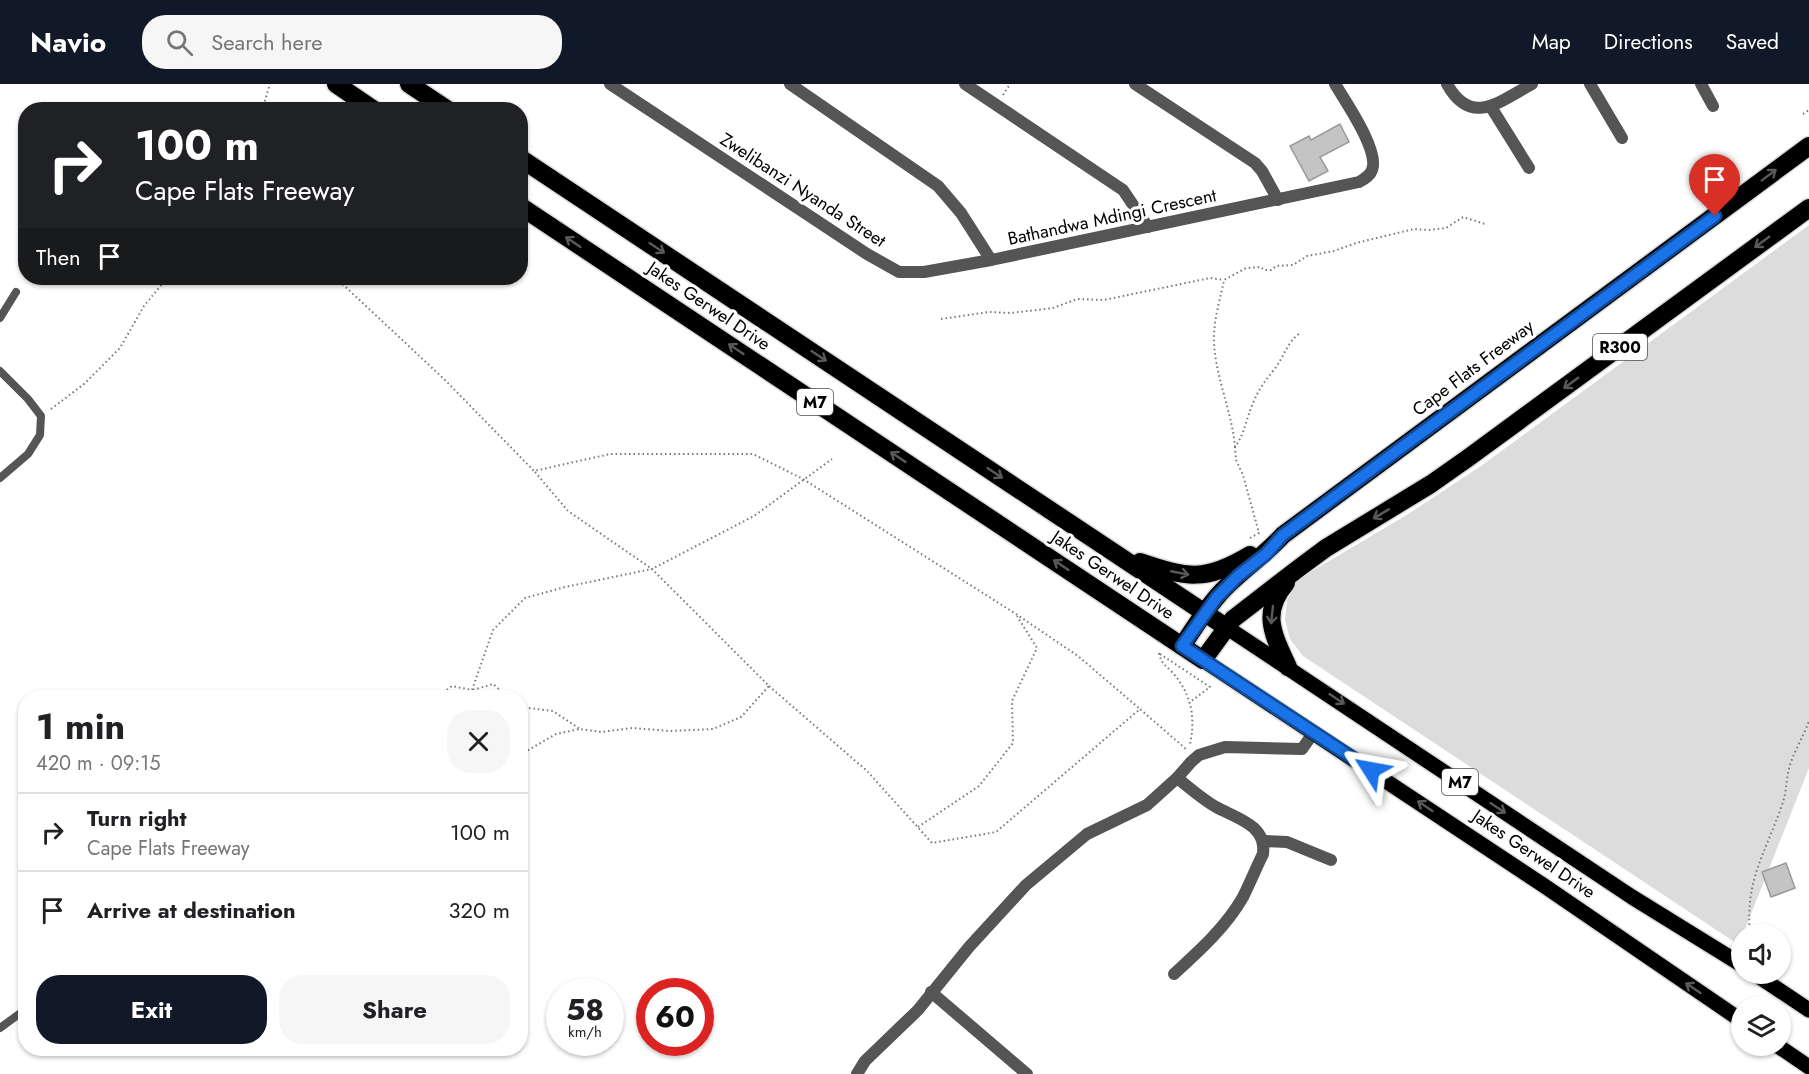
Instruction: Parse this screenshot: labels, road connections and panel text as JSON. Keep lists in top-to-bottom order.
{
  "streets": {
    "highway": [
      "Jakes Gerwel Drive",
      "R300",
      "Cape Flats Freeway",
      "M7"
    ],
    "street": ["Zwelibanzi Nyanda Street", "Bathandwa Mdingi Crescent"]
  },
  "crossings": [
    ["Zwelibanzi Nyanda Street", "Bathandwa Mdingi Crescent"],
    ["Jakes Gerwel Drive", "R300"],
    ["Jakes Gerwel Drive", "Cape Flats Freeway"]
  ],
  "page": {
    "header": "Navio",
    "search": "Search here",
    "nav": ["Map", "Directions", "Saved"],
    "turn": ["100 m", "Cape Flats Freeway"],
    "then": "Then",
    "heading": ["1 min", "420 m · 09:15"],
    "list": [
      {
        "name": "Turn right",
        "note": "Cape Flats Freeway",
        "value": "100 m"
      },
      {
        "name": "Arrive at destination",
        "value": "320 m"
      }
    ],
    "buttons": ["Exit", "Share"],
    "speed": "58 km/h",
    "limit": "60"
  }
}
